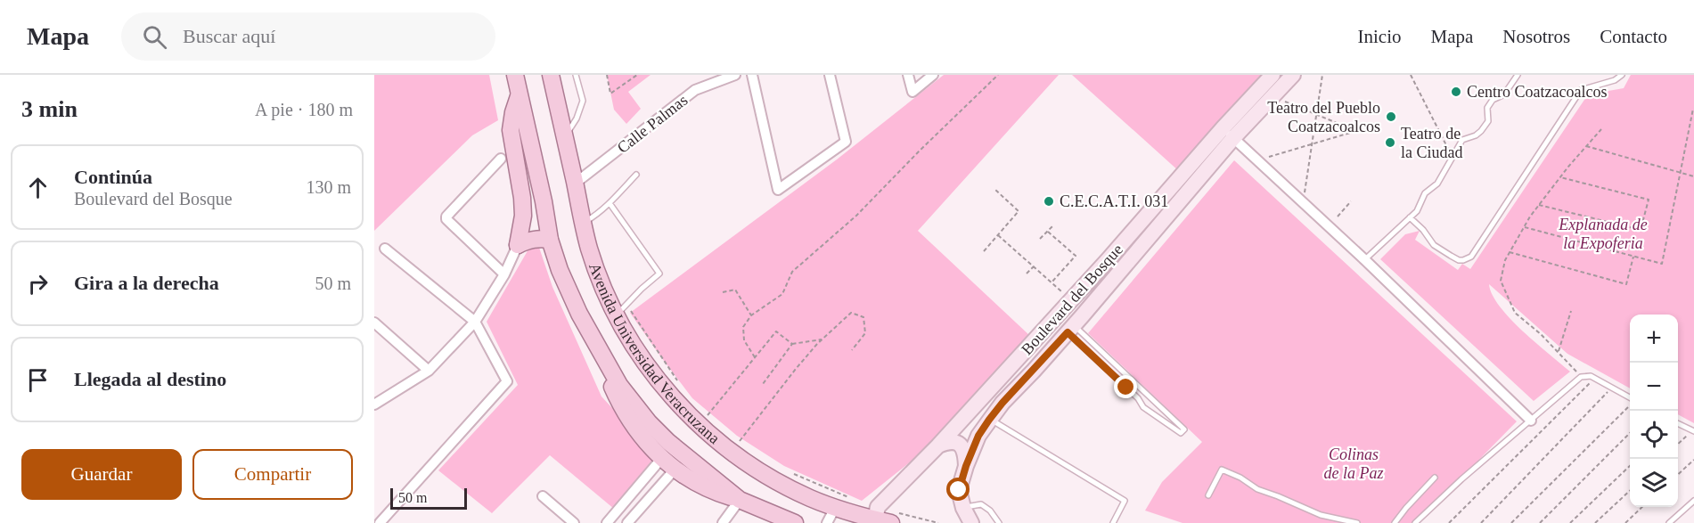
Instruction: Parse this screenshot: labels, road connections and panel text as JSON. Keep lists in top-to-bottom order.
{
  "streets": {
    "main road": ["Boulevard del Bosque", "Avenida Universidad Veracruzana"],
    "street": ["Calle Palmas"]
  },
  "crossings": [
    ["Calle Palmas", "Avenida Universidad Veracruzana"],
    ["Boulevard del Bosque", "Avenida Universidad Veracruzana"]
  ],
  "parks": ["Explanada de la Expoferia", "Colinas de la Paz"],
  "places": [
    "Centro Coatzacoalcos",
    "Teatro del Pueblo Coatzacoalcos",
    "Teatro de la Ciudad",
    "C.E.C.A.T.I. 031"
  ],
  "scale_bar": "50 m",
  "page": {
    "header": "Mapa",
    "search": "Buscar aquí",
    "nav": [
      "Inicio",
      "Mapa",
      "Nosotros",
      "Contacto"
    ],
    "heading": ["3 min", "A pie · 180 m"],
    "list": [
      ["Continúa", "Boulevard del Bosque", "130 m"],
      ["Gira a la derecha", "50 m"],
      "Llegada al destino"
    ],
    "map_buttons": ["+", "−"],
    "buttons": ["Guardar", "Compartir"],
    "scale": "50 m"
  }
}
